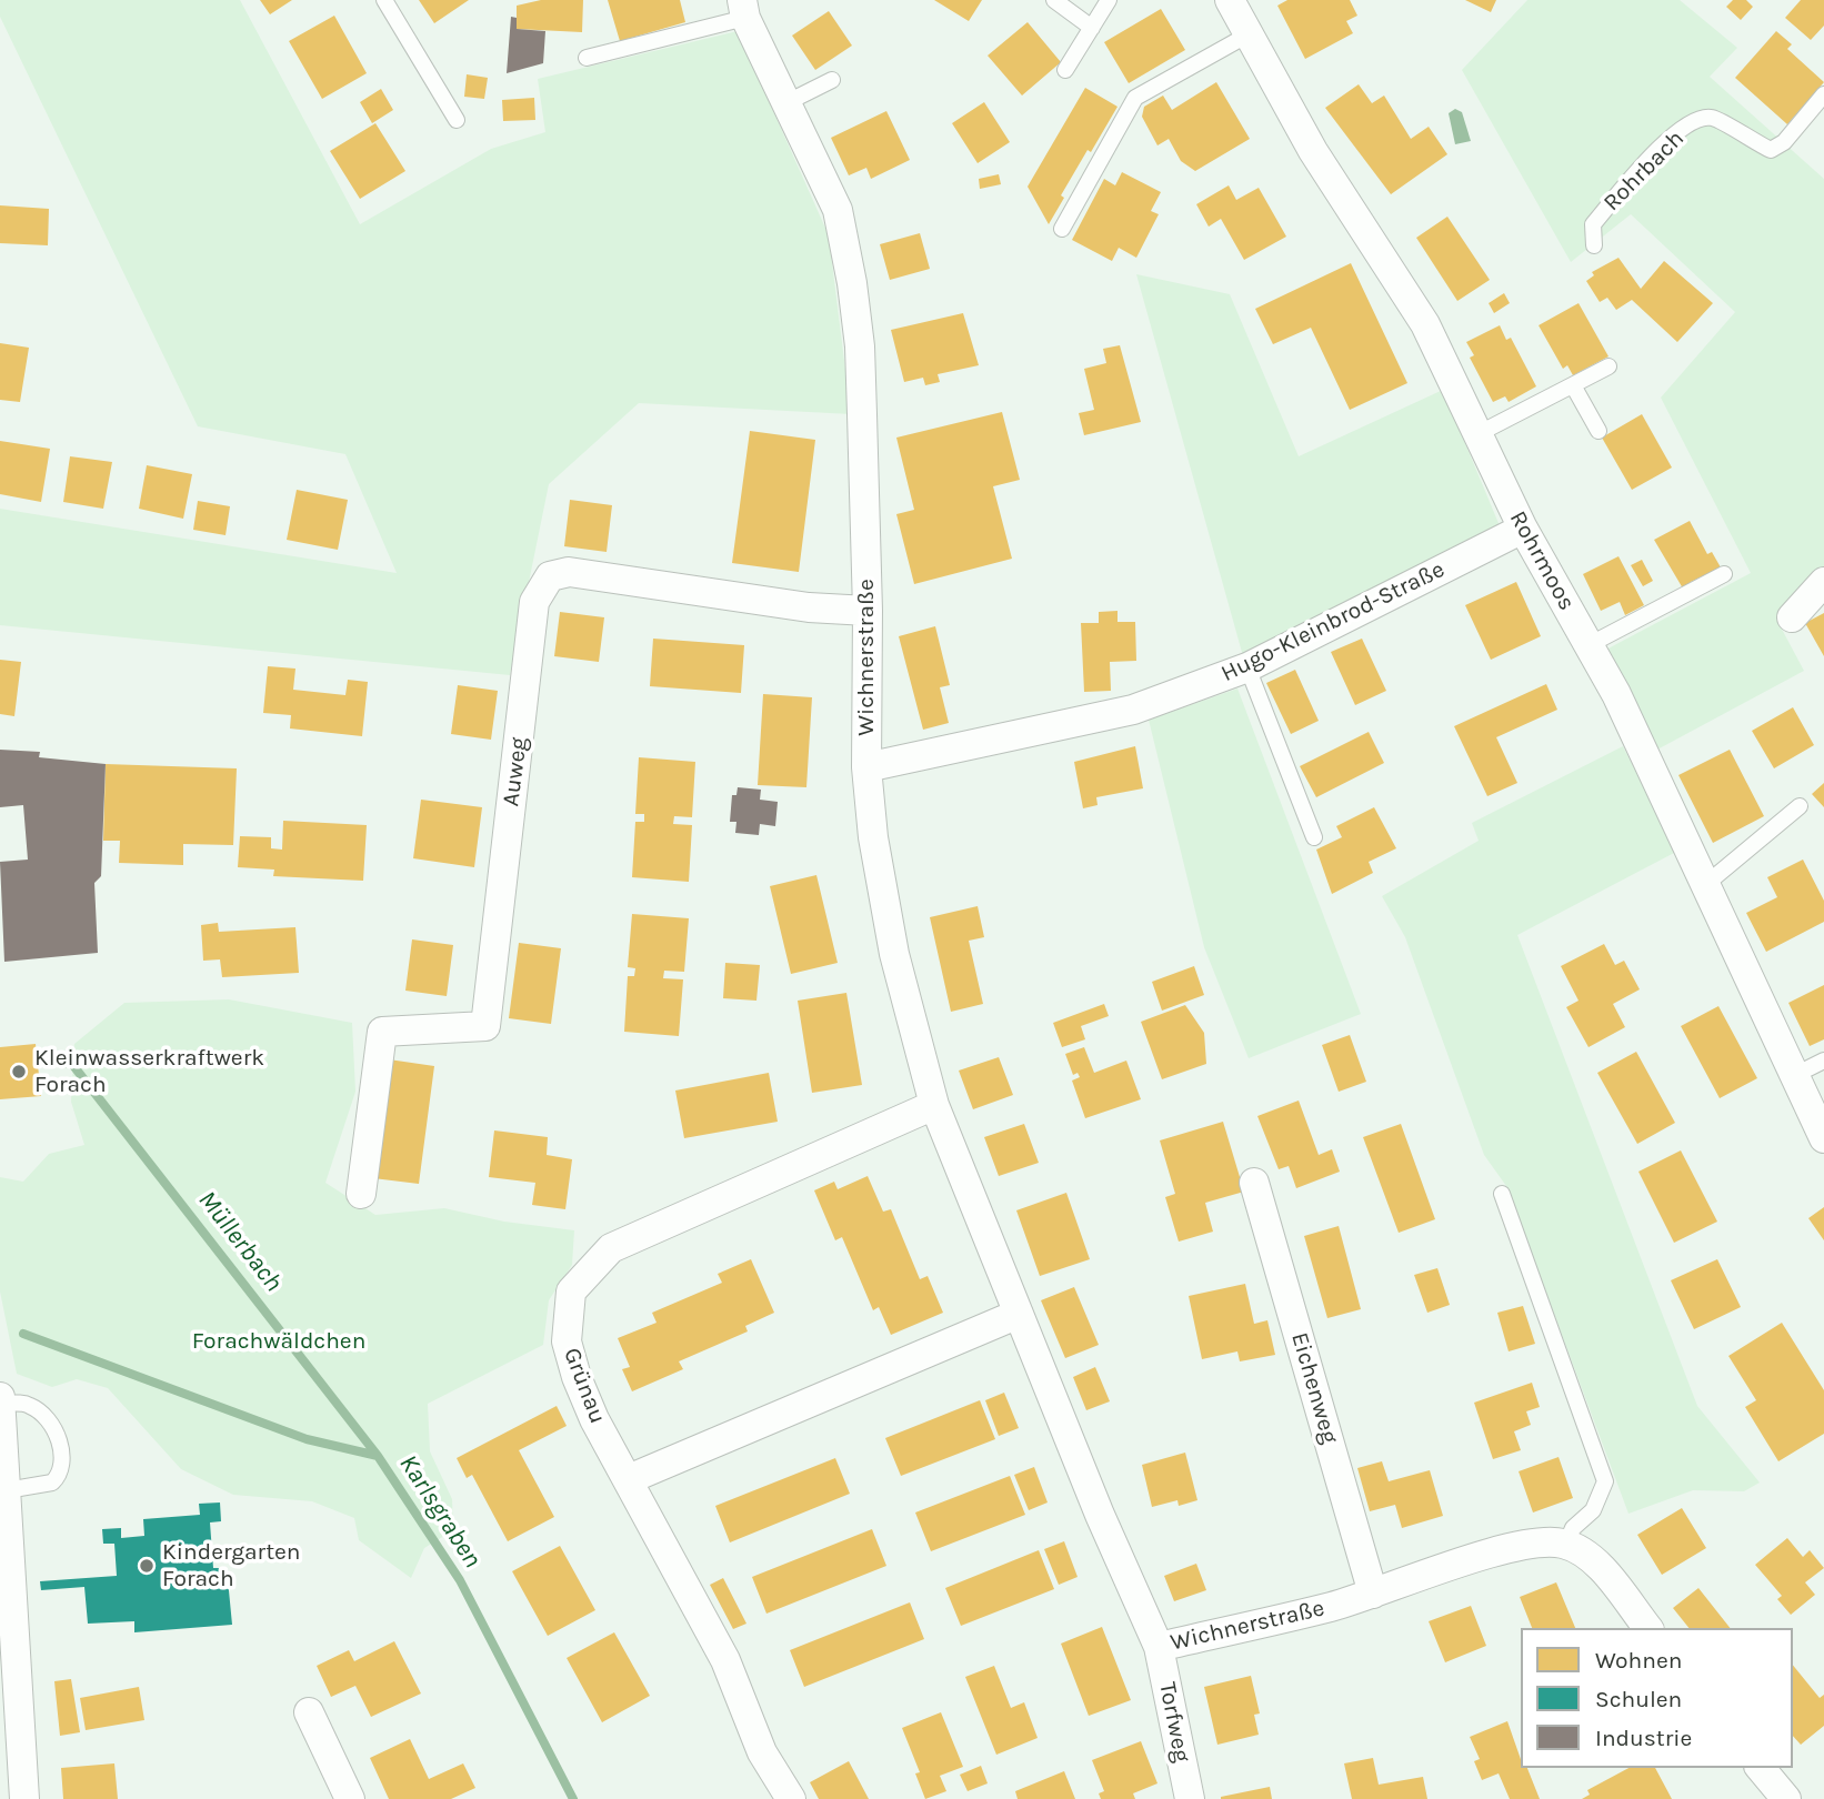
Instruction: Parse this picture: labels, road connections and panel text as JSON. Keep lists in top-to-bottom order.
{
  "streets": {
    "street": [
      "Rohrmoos",
      "Hugo-Kleinbrod-Straße",
      "Wichnerstraße",
      "Auweg",
      "Grünau",
      "Eichenweg",
      "Torfweg"
    ],
    "lane": ["Rohrbach"]
  },
  "crossings": [
    ["Rohrmoos", "Hugo-Kleinbrod-Straße"],
    ["Hugo-Kleinbrod-Straße", "Wichnerstraße"],
    ["Wichnerstraße", "Auweg"],
    ["Wichnerstraße", "Grünau"],
    ["Wichnerstraße", "Eichenweg"],
    ["Wichnerstraße", "Torfweg"]
  ],
  "water": ["Müllerbach", "Karlsgraben"],
  "parks": ["Forachwäldchen"],
  "places": ["Kleinwasserkraftwerk Forach", "Kindergarten Forach"],
  "legend": ["Wohnen", "Schulen", "Industrie"]
}
